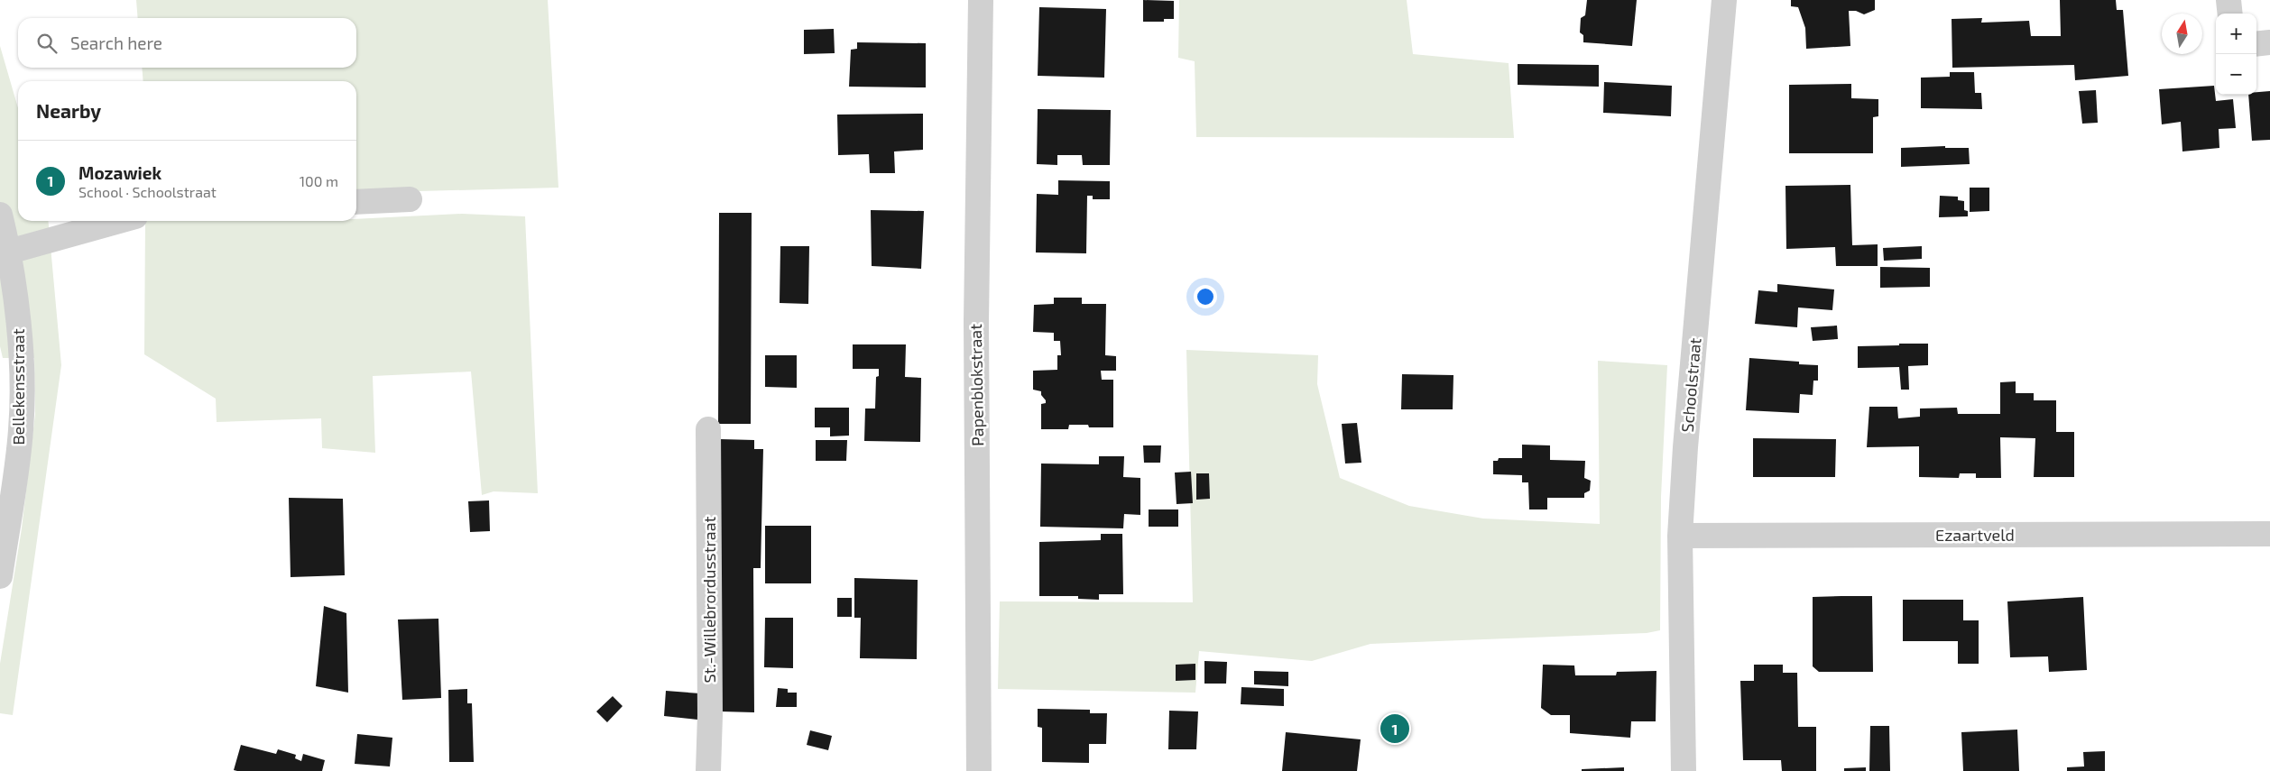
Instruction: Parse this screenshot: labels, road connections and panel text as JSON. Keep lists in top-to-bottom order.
{
  "streets": {
    "street": [
      "Papenblokstraat",
      "Schoolstraat",
      "Bellekensstraat",
      "Ezaartveld",
      "St.-Willebrordusstraat"
    ]
  },
  "crossings": [
    ["Schoolstraat", "Ezaartveld"]
  ],
  "north": "top",
  "page": {
    "map_buttons": ["+", "−"],
    "search": "Search here",
    "heading": "Nearby",
    "list": [
      {
        "mark": "1",
        "name": "Mozawiek",
        "note": "School · Schoolstraat",
        "value": "100 m"
      }
    ],
    "pins": "1"
  }
}
